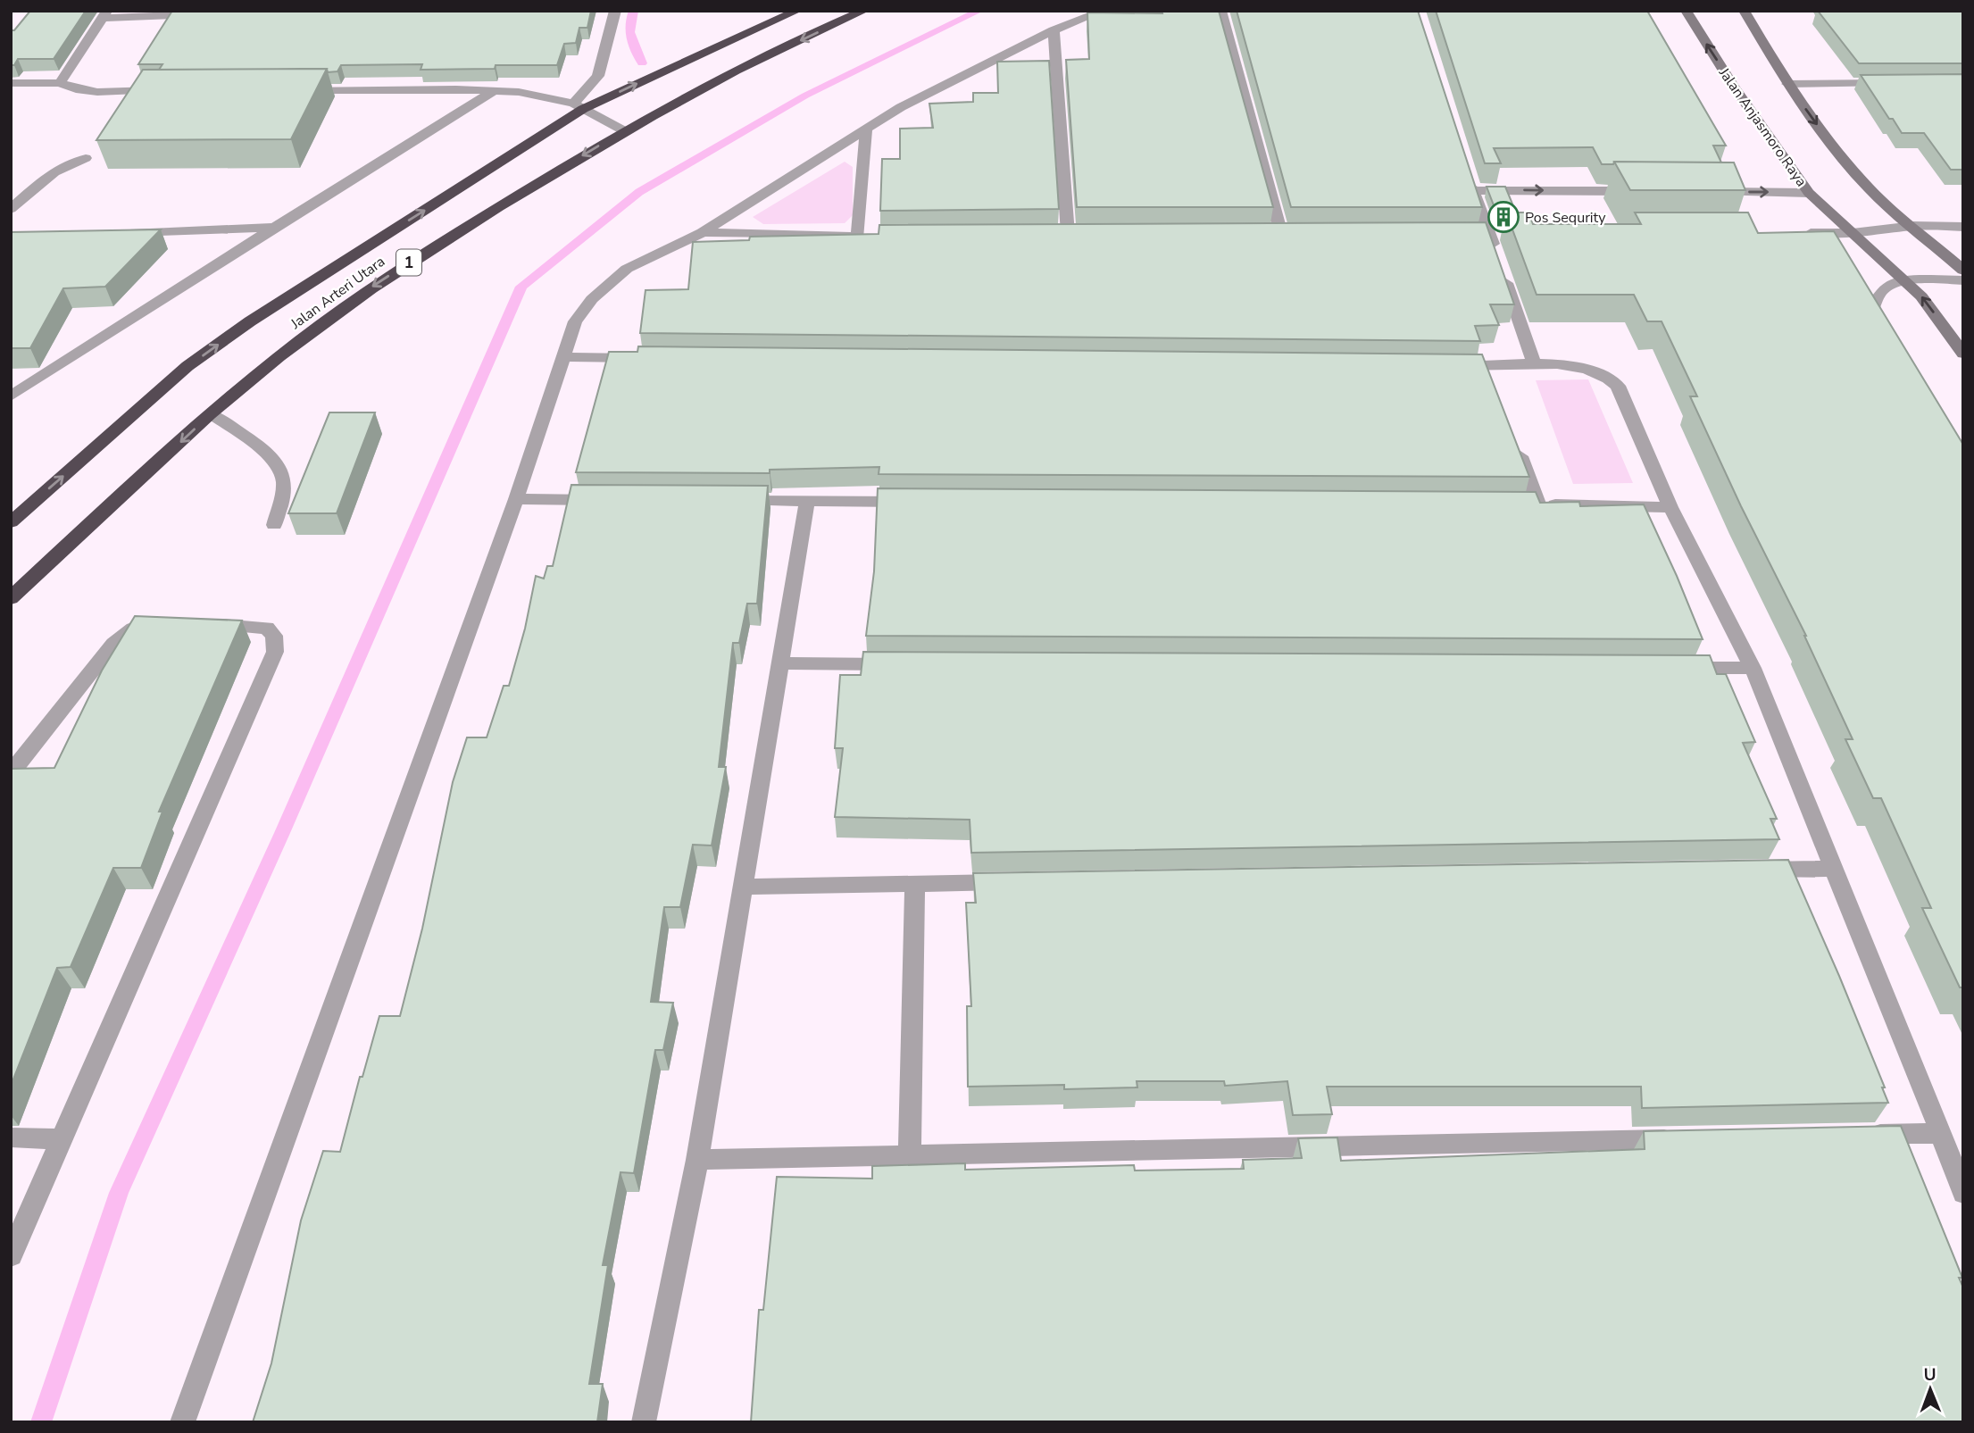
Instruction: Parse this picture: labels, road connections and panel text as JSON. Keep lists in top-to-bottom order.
{
  "streets": {
    "highway": ["1", "Jalan Arteri Utara"],
    "street": ["Jalan Anjasmoro Raya"]
  },
  "places": {
    "building": ["Pos Sequrity"]
  },
  "north": "top"
}
